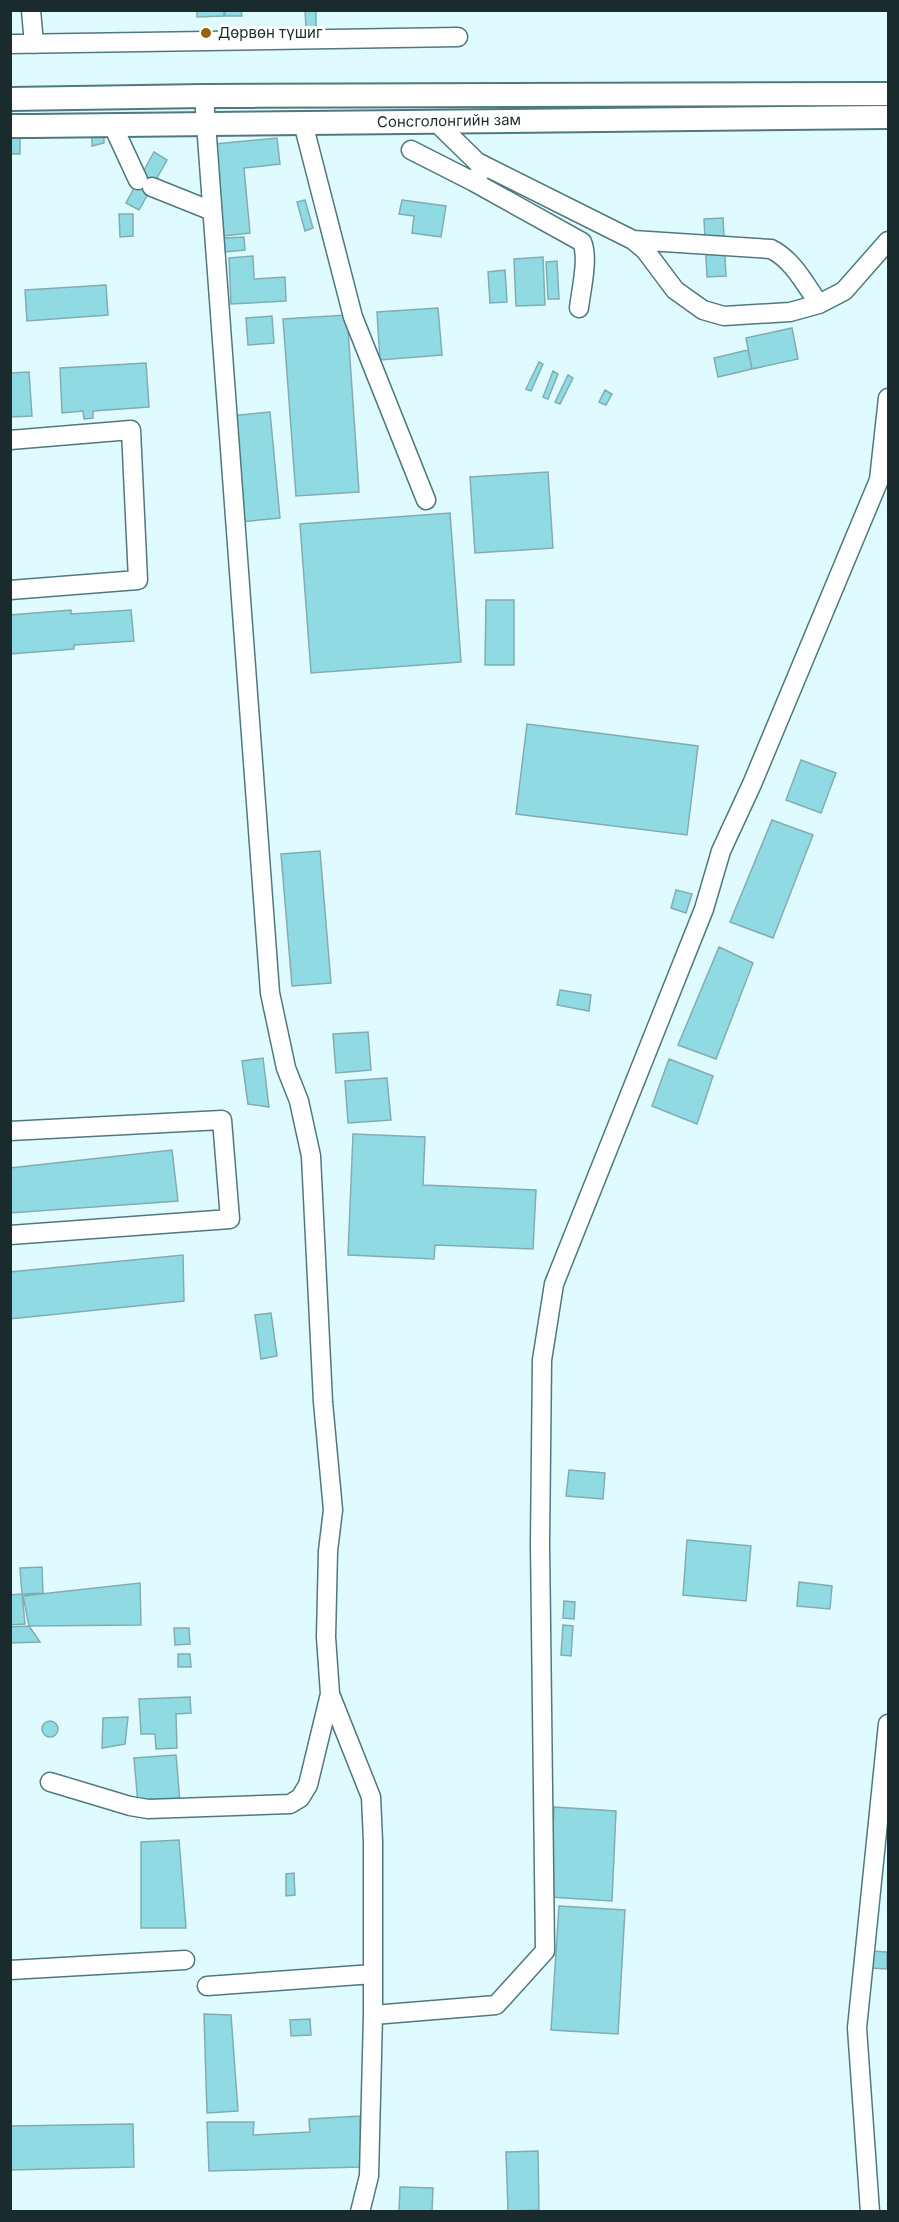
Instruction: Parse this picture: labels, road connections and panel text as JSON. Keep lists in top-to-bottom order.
{
  "streets": {
    "main road": ["Сонсголонгийн зам"]
  },
  "places": ["Дөрвөн түшиг"]
}
